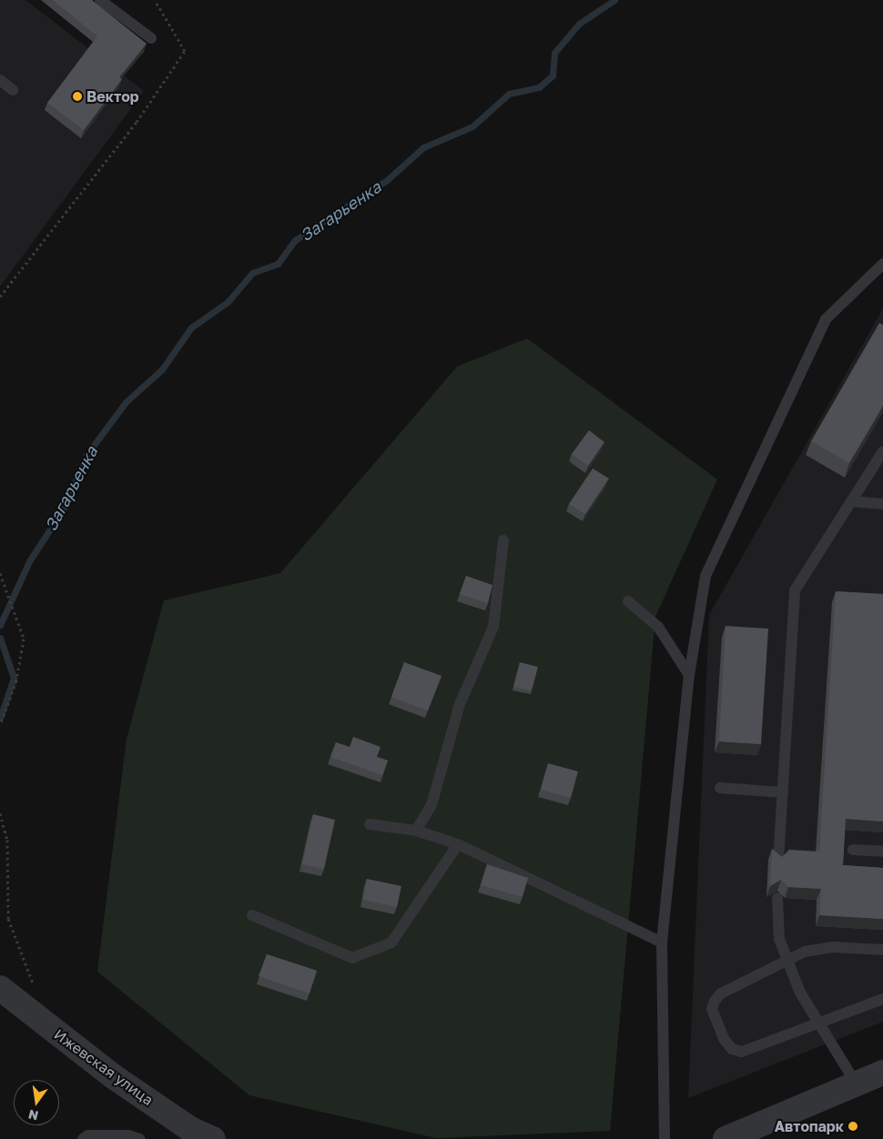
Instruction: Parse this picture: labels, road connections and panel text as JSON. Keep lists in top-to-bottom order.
{
  "streets": {
    "street": ["Ижевская улица"]
  },
  "water": ["Загарьенка"],
  "places": ["Вектор", "Автопарк"],
  "north": "bottom"
}
